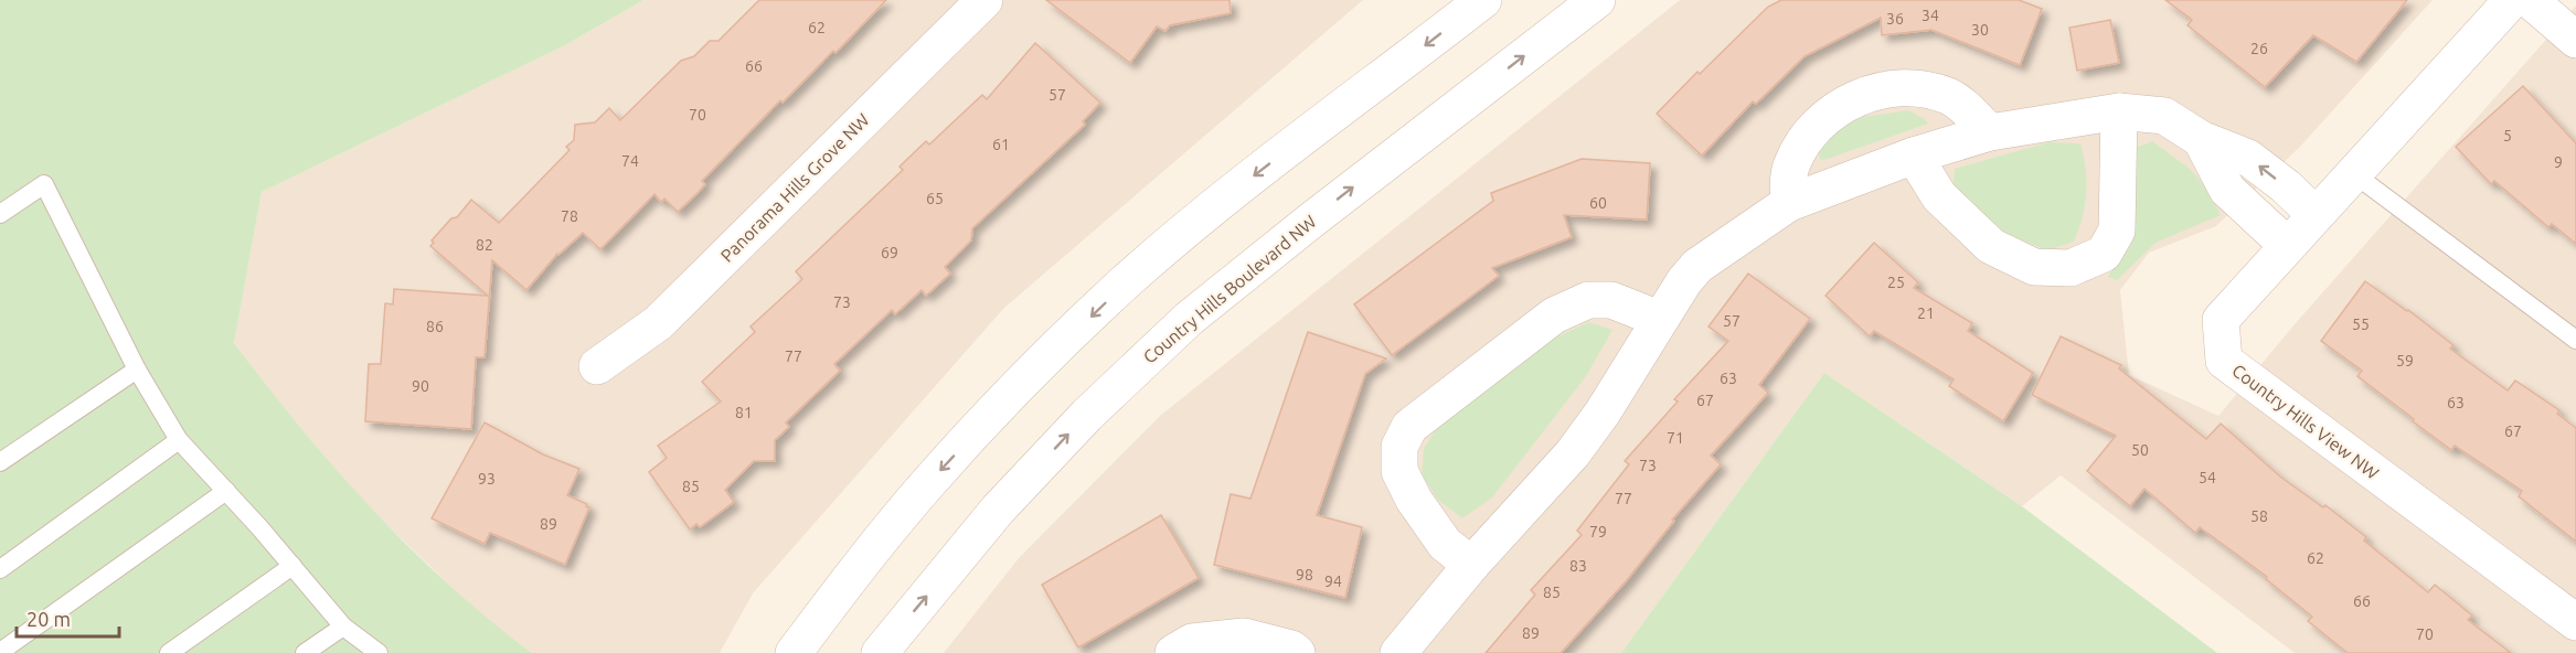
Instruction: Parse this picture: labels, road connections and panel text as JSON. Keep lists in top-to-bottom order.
{
  "streets": {
    "street": ["Panorama Hills Grove NW", "Country Hills Boulevard NW", "Country Hills View NW"]
  },
  "house_numbers": [
    "34",
    "36",
    "62",
    "30",
    "26",
    "66",
    "57",
    "70",
    "5",
    "61",
    "74",
    "9",
    "65",
    "60",
    "78",
    "82",
    "69",
    "25",
    "73",
    "21",
    "57",
    "55",
    "86",
    "77",
    "59",
    "63",
    "90",
    "67",
    "63",
    "81",
    "67",
    "71",
    "50",
    "73",
    "54",
    "93",
    "85",
    "77",
    "58",
    "89",
    "79",
    "62",
    "83",
    "98",
    "94",
    "85",
    "66",
    "89",
    "70"
  ],
  "scale_bar": "20 m"
}
